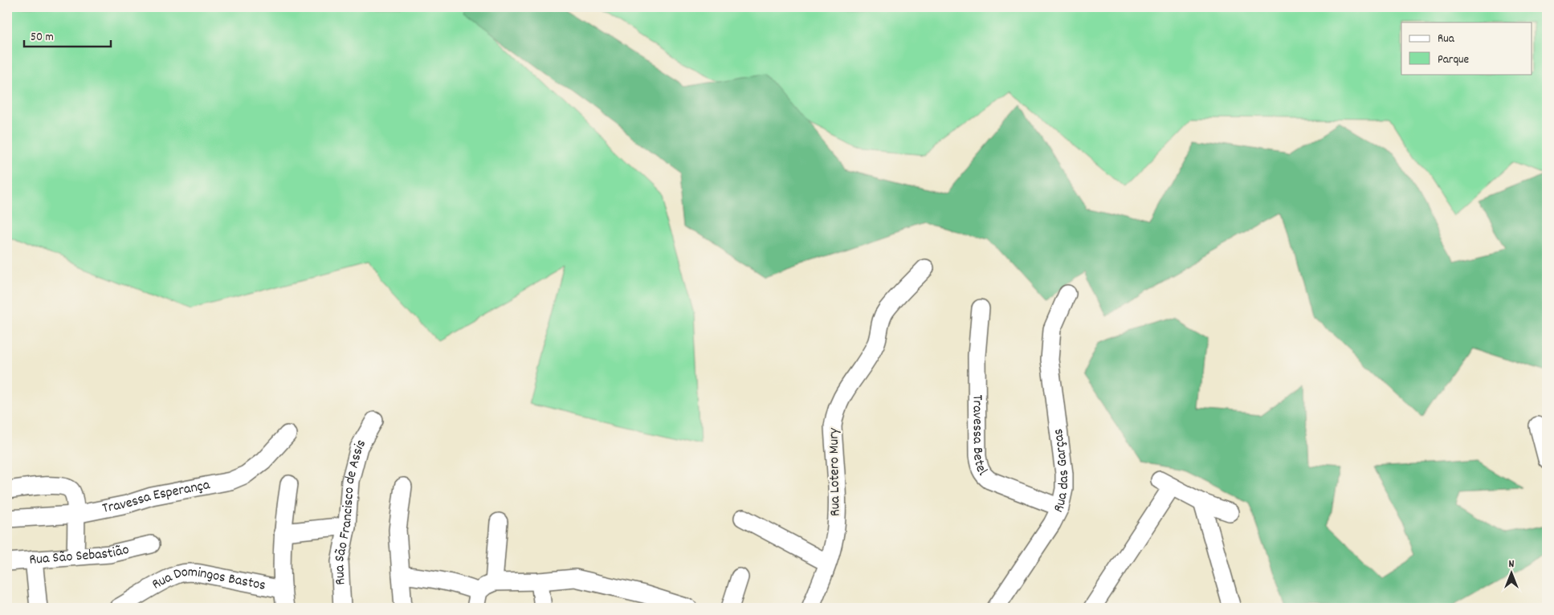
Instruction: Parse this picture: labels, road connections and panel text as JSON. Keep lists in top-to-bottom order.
{
  "streets": {
    "street": [
      "Travessa Betel",
      "Rua das Garças",
      "Rua Lotero Mury",
      "Travessa Esperança",
      "Rua São Francisco de Assis",
      "Rua São Sebastião",
      "Rua Domingos Bastos"
    ]
  },
  "crossings": [
    ["Travessa Betel", "Rua das Garças"]
  ],
  "legend": ["Rua", "Parque"],
  "scale_bar": "50 m",
  "north": "top"
}
